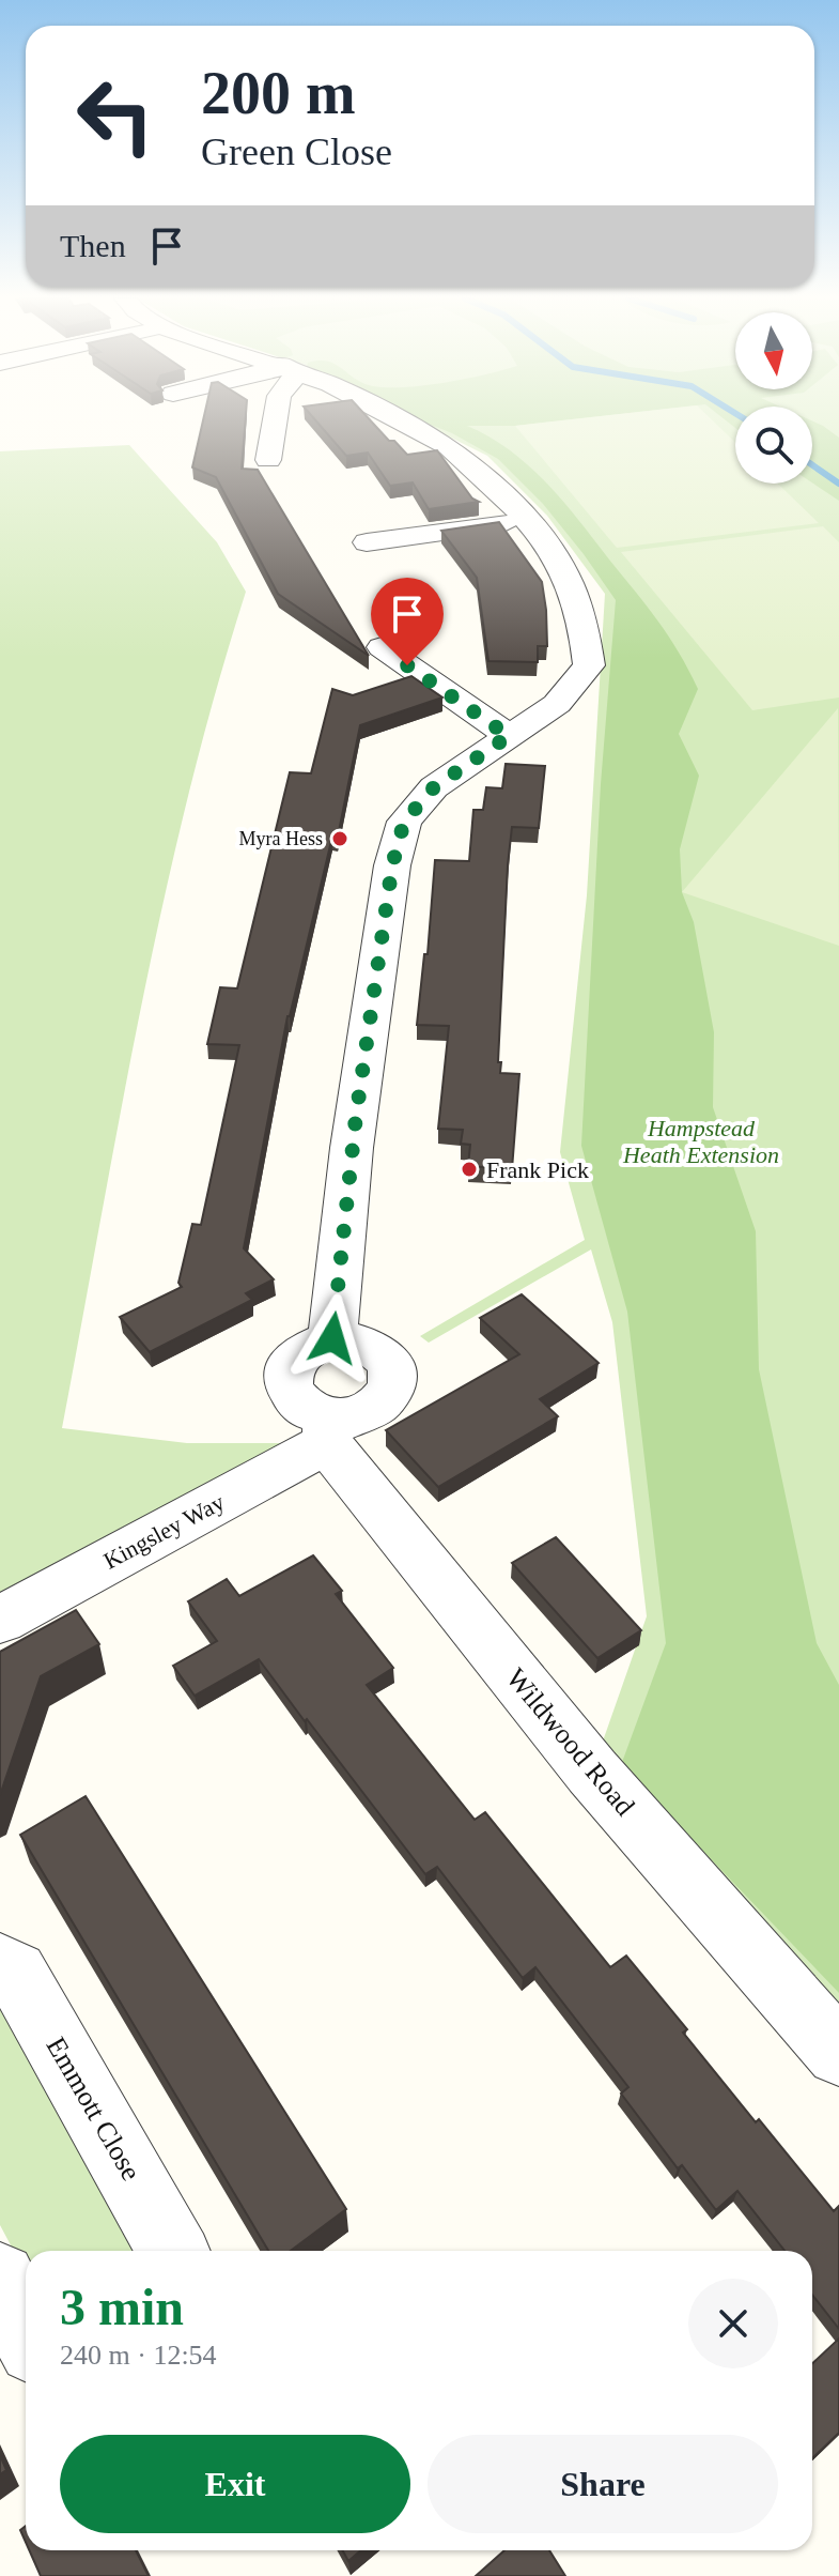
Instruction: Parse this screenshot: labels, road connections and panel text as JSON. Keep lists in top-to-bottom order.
{
  "streets": {
    "street": ["Kingsley Way", "Wildwood Road", "Emmott Close"]
  },
  "crossings": [
    ["Kingsley Way", "Wildwood Road"]
  ],
  "parks": ["Hampstead Heath Extension"],
  "places": ["Myra Hess", "Frank Pick"],
  "north": "bottom",
  "page": {
    "turn": ["200 m", "Green Close"],
    "then": "Then",
    "heading": ["3 min", "240 m · 12:54"],
    "buttons": ["Exit", "Share"]
  }
}
